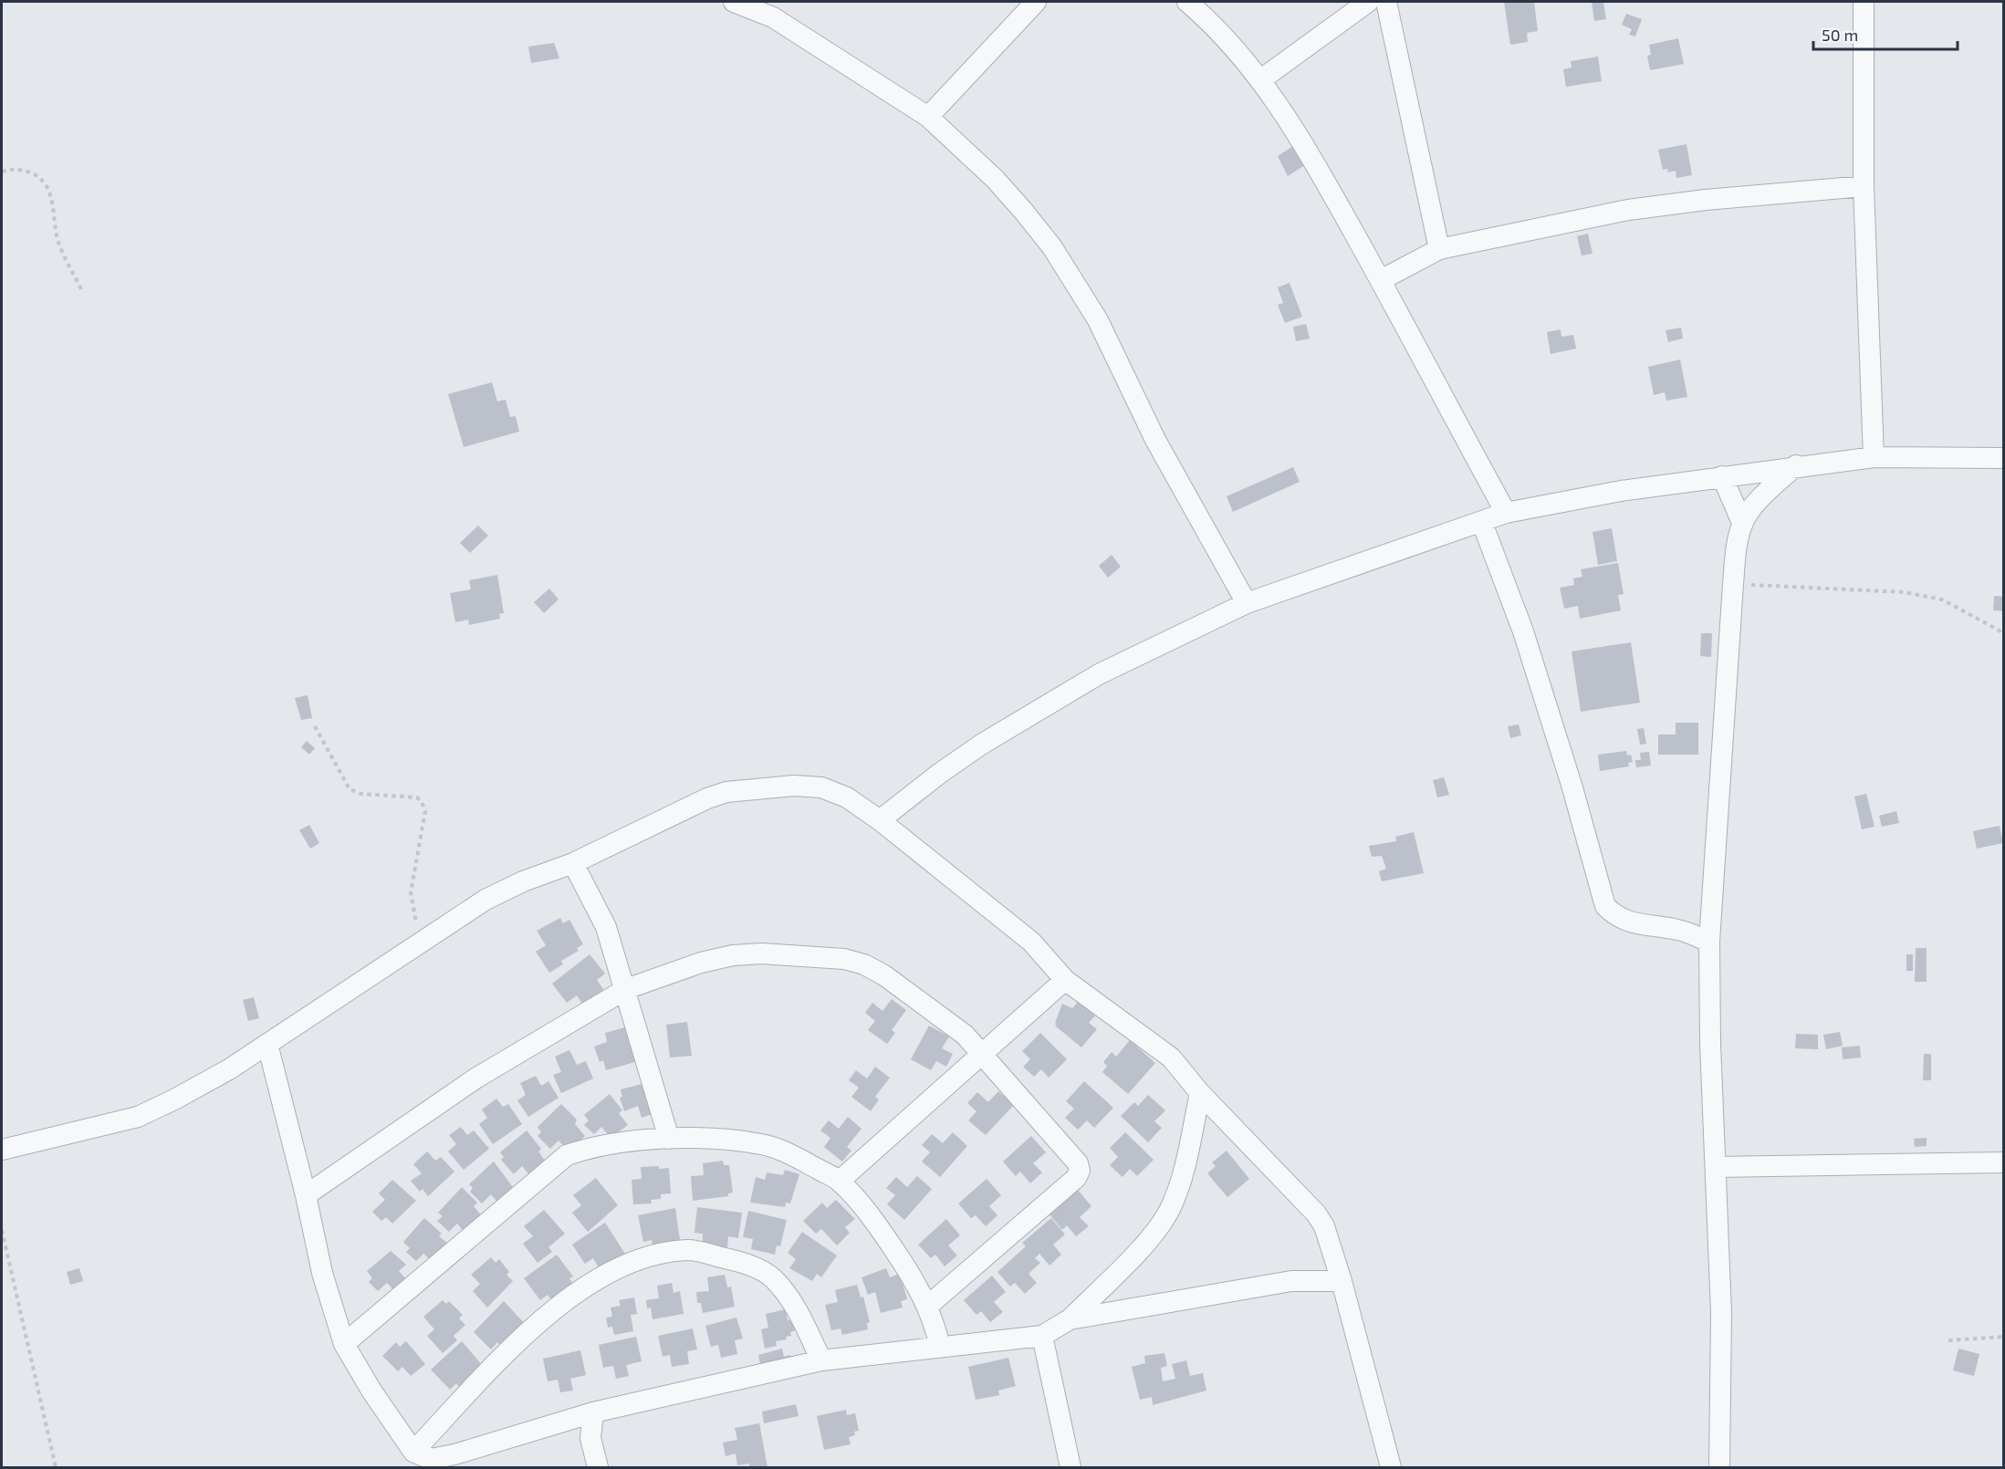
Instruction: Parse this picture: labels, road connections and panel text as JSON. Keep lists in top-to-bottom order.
{
  "scale_bar": "50 m"
}
